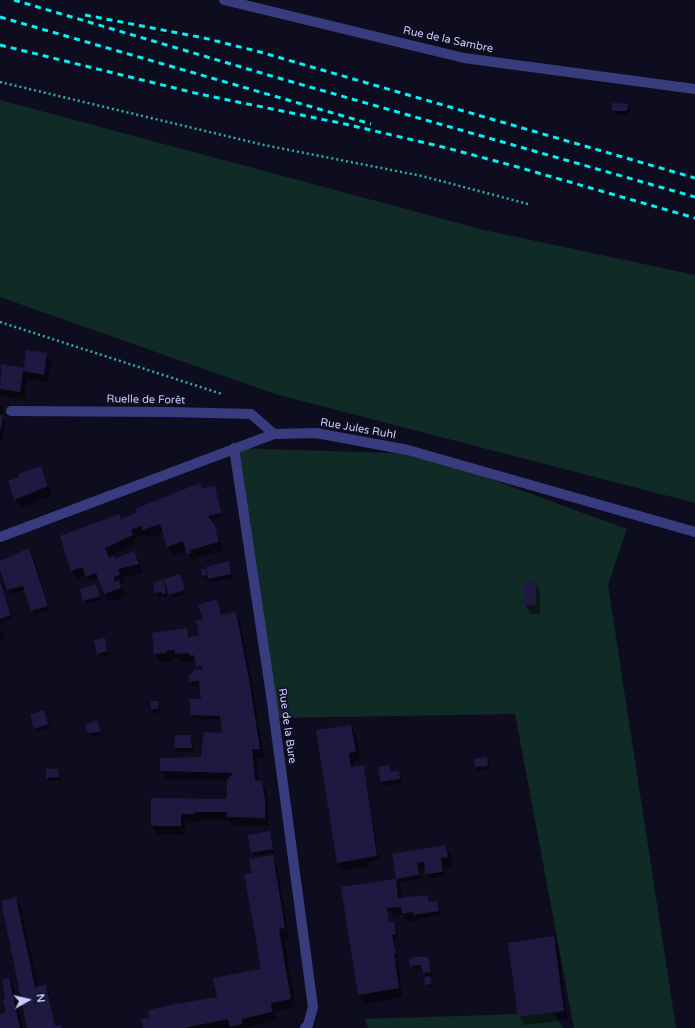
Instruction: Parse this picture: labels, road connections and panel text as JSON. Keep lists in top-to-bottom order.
{
  "streets": {
    "street": [
      "Rue de la Sambre",
      "Ruelle de Forêt",
      "Rue Jules Ruhl",
      "Rue de la Bure"
    ]
  },
  "crossings": [
    ["Ruelle de Forêt", "Rue Jules Ruhl"],
    ["Rue Jules Ruhl", "Rue de la Bure"]
  ],
  "north": "right"
}
